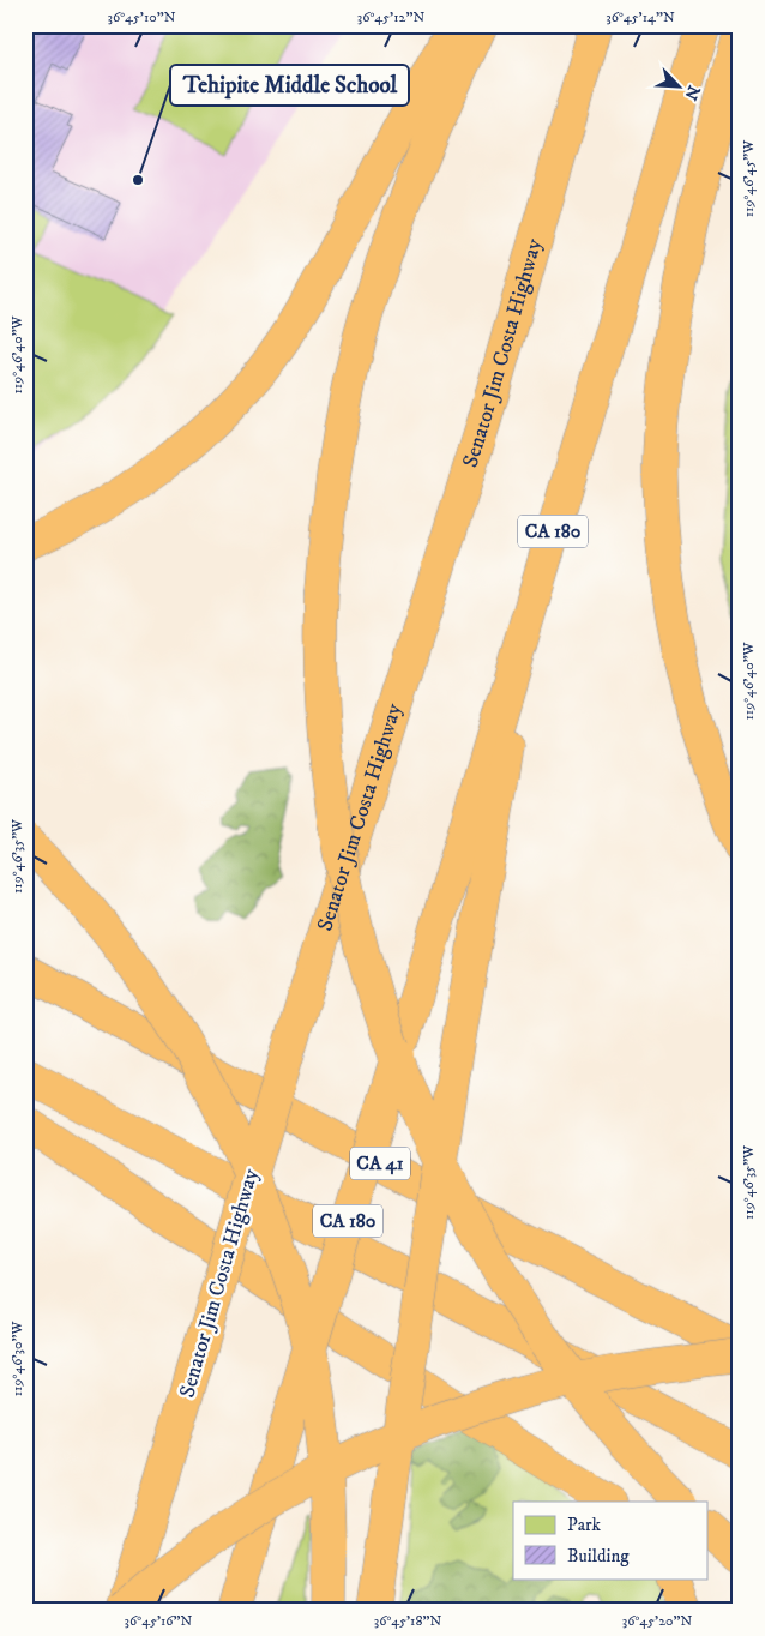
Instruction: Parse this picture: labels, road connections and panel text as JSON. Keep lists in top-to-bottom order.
{
  "streets": {
    "highway": ["Senator Jim Costa Highway", "CA 180", "CA 41"]
  },
  "places": ["Tehipite Middle School"],
  "legend": ["Park", "Building"],
  "north": "bottom right",
  "coordinates": [
    "36°45'10\"N",
    "36°45'12\"N",
    "36°45'14\"N",
    "119°46'45\"W",
    "119°46'40\"W",
    "119°46'35\"W",
    "119°46'30\"W",
    "36°45'16\"N",
    "36°45'18\"N",
    "36°45'20\"N"
  ]
}
